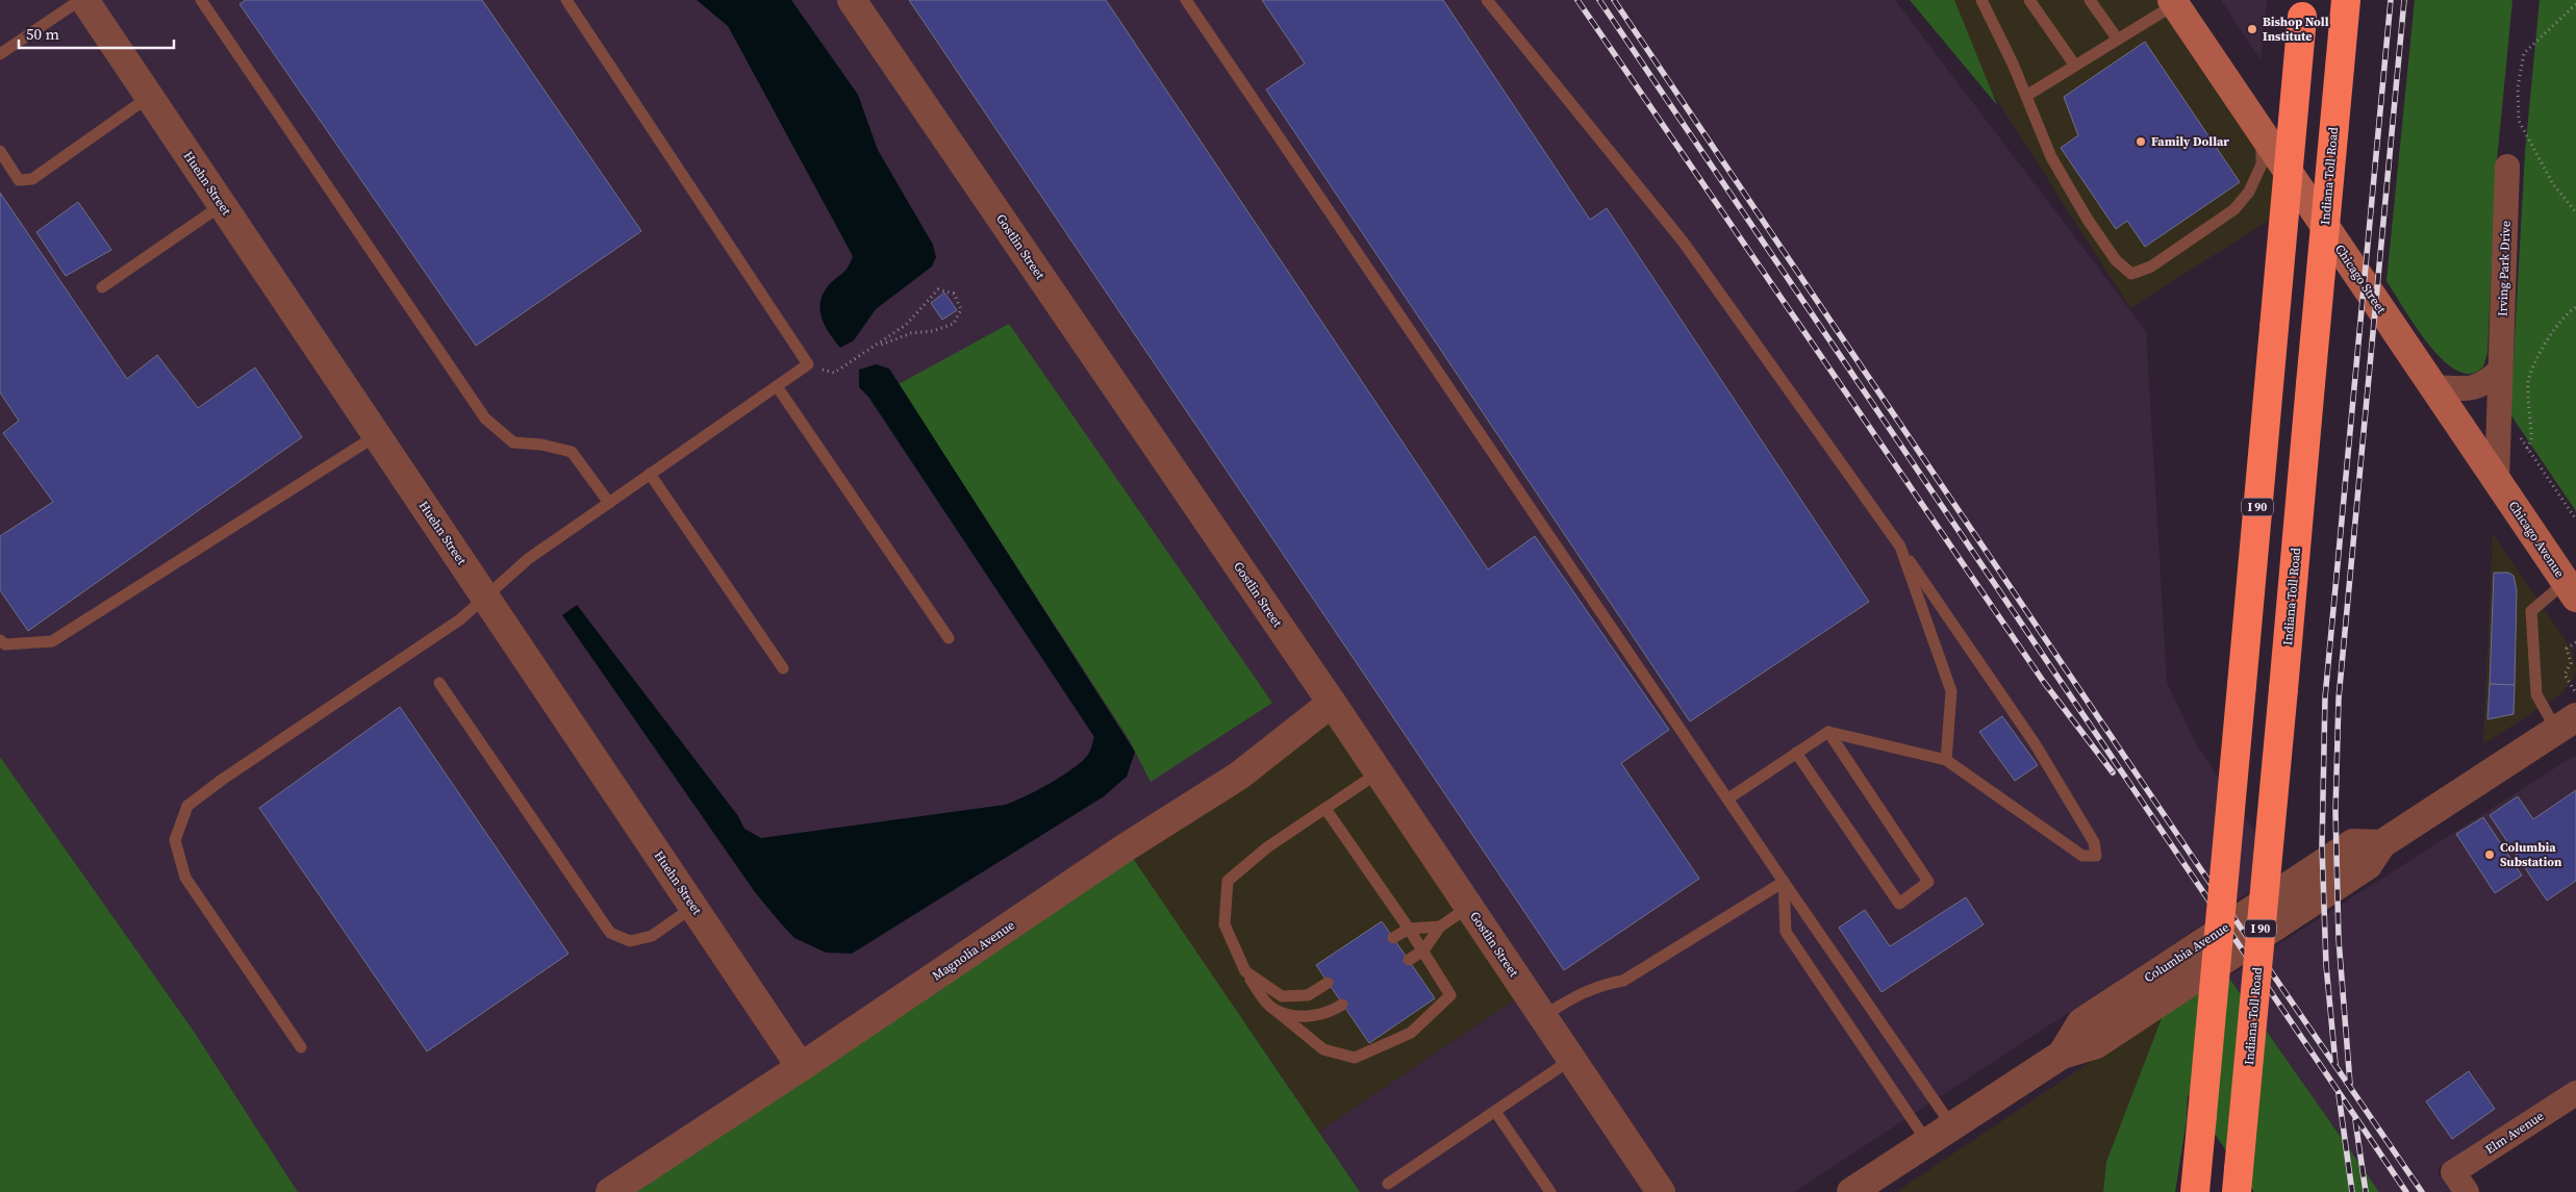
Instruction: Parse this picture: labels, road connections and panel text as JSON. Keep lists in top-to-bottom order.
{
  "streets": {
    "highway": ["Indiana Toll Road", "I 90"],
    "main road": ["Chicago Street", "Chicago Avenue"],
    "street": [
      "Huehn Street",
      "Gostlin Street",
      "Irving Park Drive",
      "Magnolia Avenue",
      "Columbia Avenue",
      "Elm Avenue"
    ]
  },
  "crossings": [
    ["Huehn Street", "Magnolia Avenue"],
    ["Gostlin Street", "Magnolia Avenue"],
    ["Irving Park Drive", "Chicago Street"],
    ["Irving Park Drive", "Chicago Avenue"],
    ["Chicago Street", "Chicago Avenue"]
  ],
  "places": ["Bishop Noll Institute", "Family Dollar", "Columbia Substation"],
  "scale_bar": "50 m"
}
